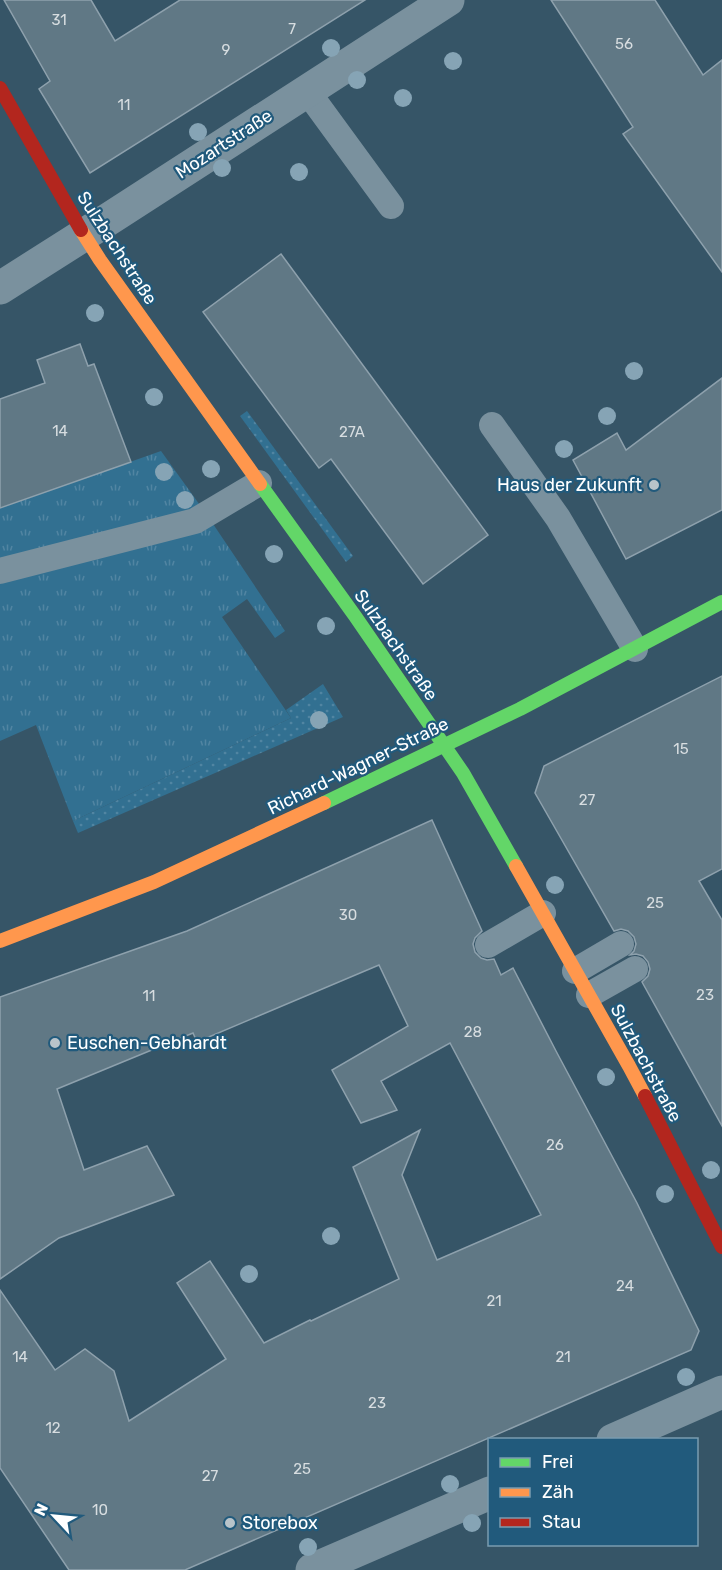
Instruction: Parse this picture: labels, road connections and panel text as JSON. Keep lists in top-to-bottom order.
{
  "streets": {
    "street": ["Mozartstraße", "Sulzbachstraße", "Richard-Wagner-Straße"]
  },
  "crossings": [
    ["Mozartstraße", "Sulzbachstraße"],
    ["Sulzbachstraße", "Richard-Wagner-Straße"]
  ],
  "places": ["Haus der Zukunft", "Euschen-Gebhardt", "Storebox"],
  "house_numbers": [
    "31",
    "7",
    "56",
    "9",
    "11",
    "14",
    "27A",
    "15",
    "27",
    "25",
    "30",
    "23",
    "11",
    "28",
    "26",
    "24",
    "21",
    "14",
    "21",
    "23",
    "12",
    "25",
    "27",
    "10"
  ],
  "legend": ["Frei", "Zäh", "Stau"],
  "north": "top left"
}
